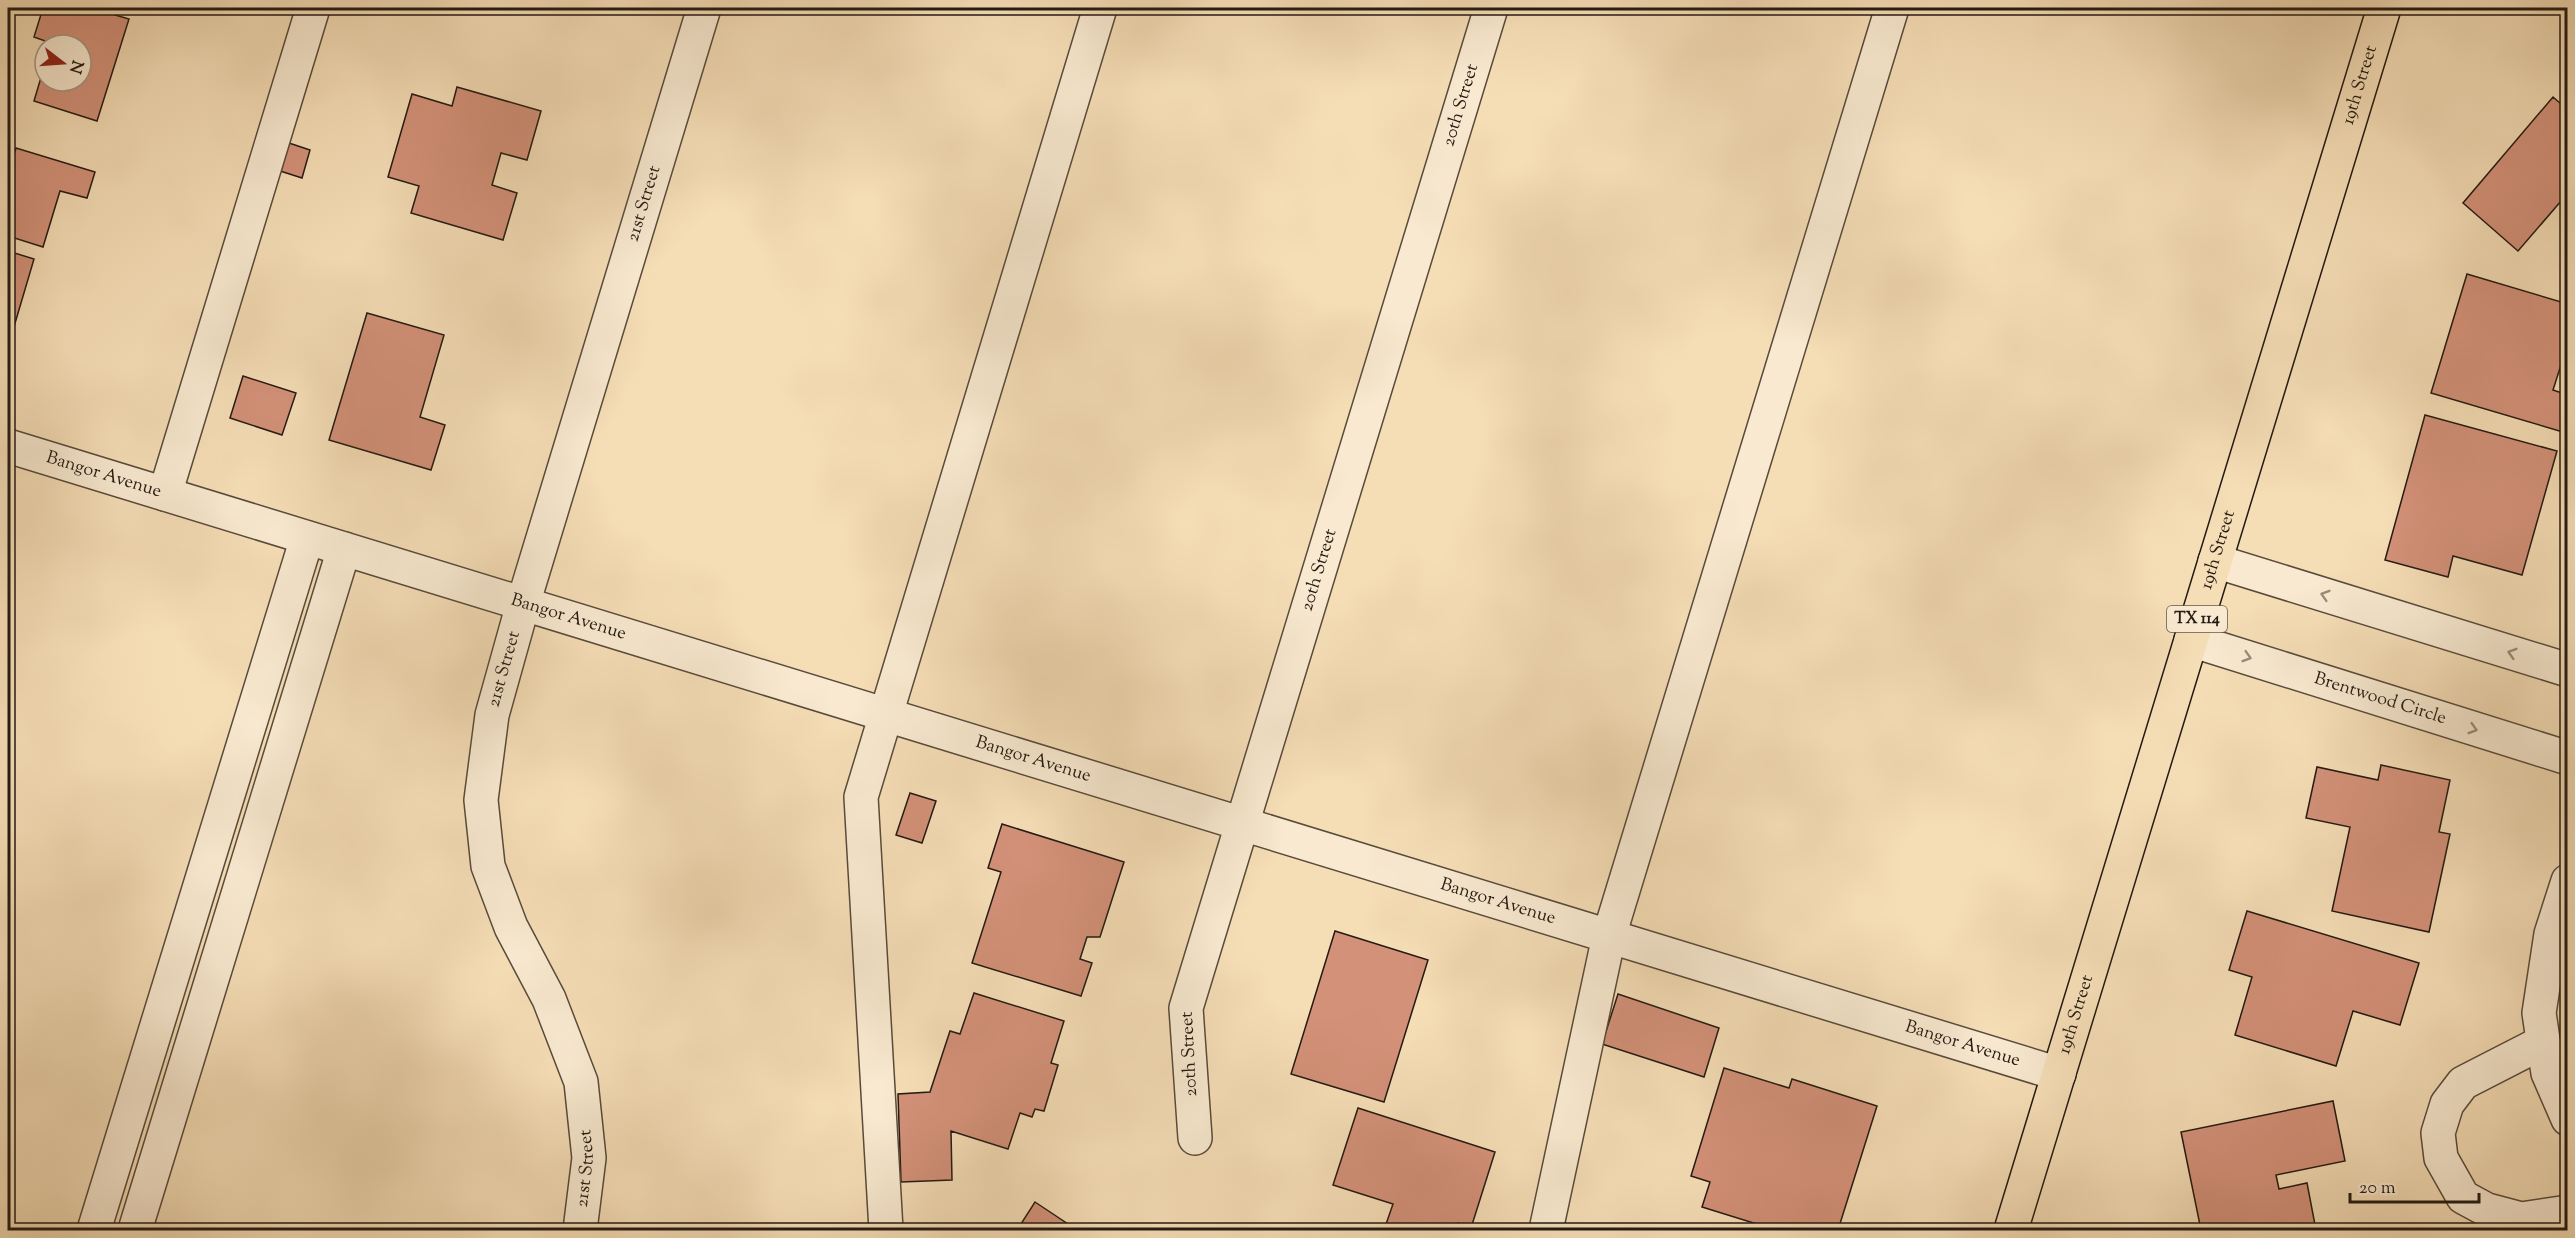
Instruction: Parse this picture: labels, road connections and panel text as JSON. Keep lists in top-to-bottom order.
{
  "streets": {
    "main road": ["19th Street", "TX 114"],
    "street": [
      "20th Street",
      "21st Street",
      "Bangor Avenue",
      "Brentwood Circle"
    ]
  },
  "crossings": [
    ["19th Street", "Bangor Avenue"],
    ["19th Street", "Brentwood Circle"],
    ["20th Street", "Bangor Avenue"],
    ["21st Street", "Bangor Avenue"]
  ],
  "scale_bar": "20 m",
  "north": "right"
}
